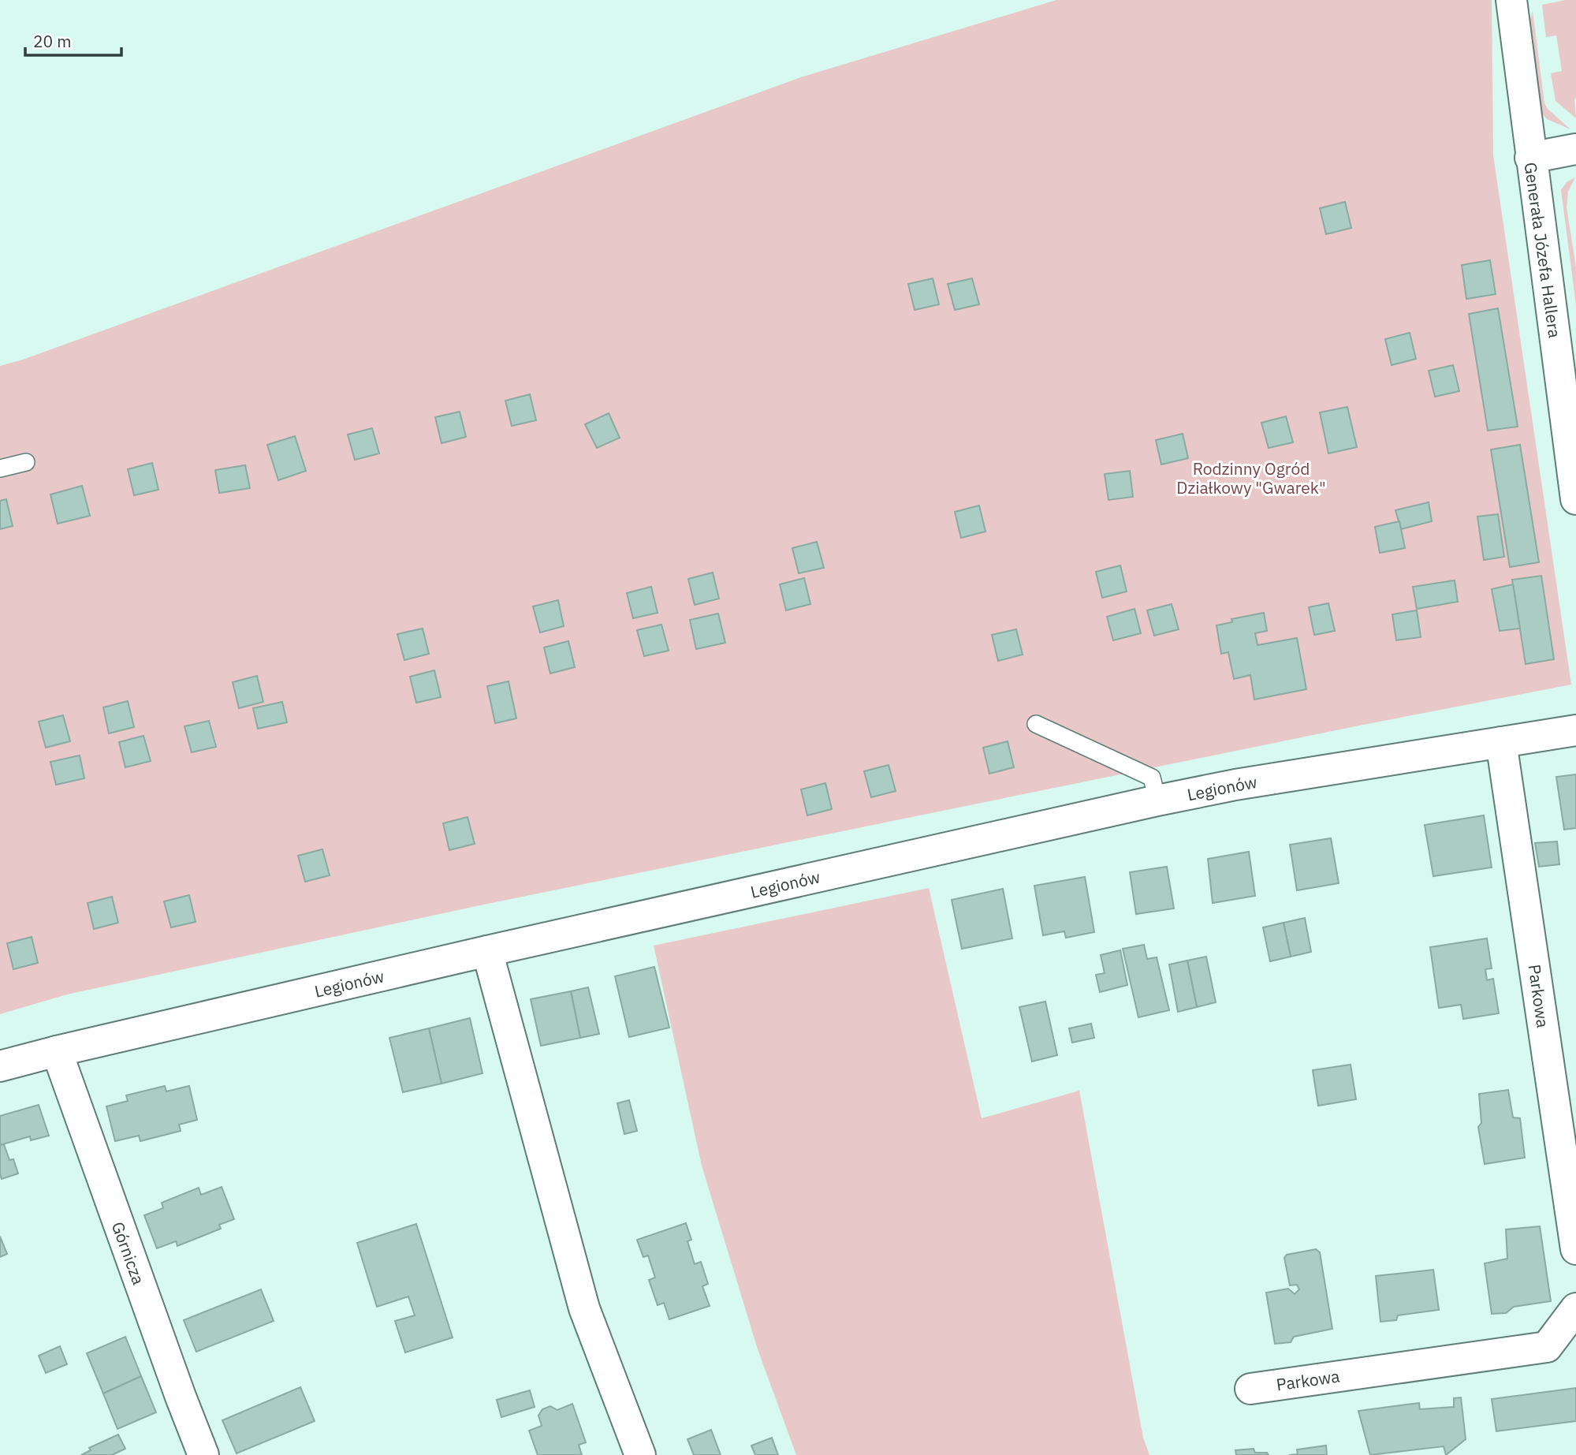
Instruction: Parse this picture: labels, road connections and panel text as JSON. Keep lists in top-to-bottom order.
{
  "streets": {
    "street": [
      "Generała Józefa Hallera",
      "Legionów",
      "Parkowa",
      "Górnicza"
    ]
  },
  "crossings": [
    ["Legionów", "Parkowa"],
    ["Legionów", "Górnicza"]
  ],
  "parks": ["Rodzinny Ogród Działkowy \"Gwarek\""],
  "scale_bar": "20 m"
}
